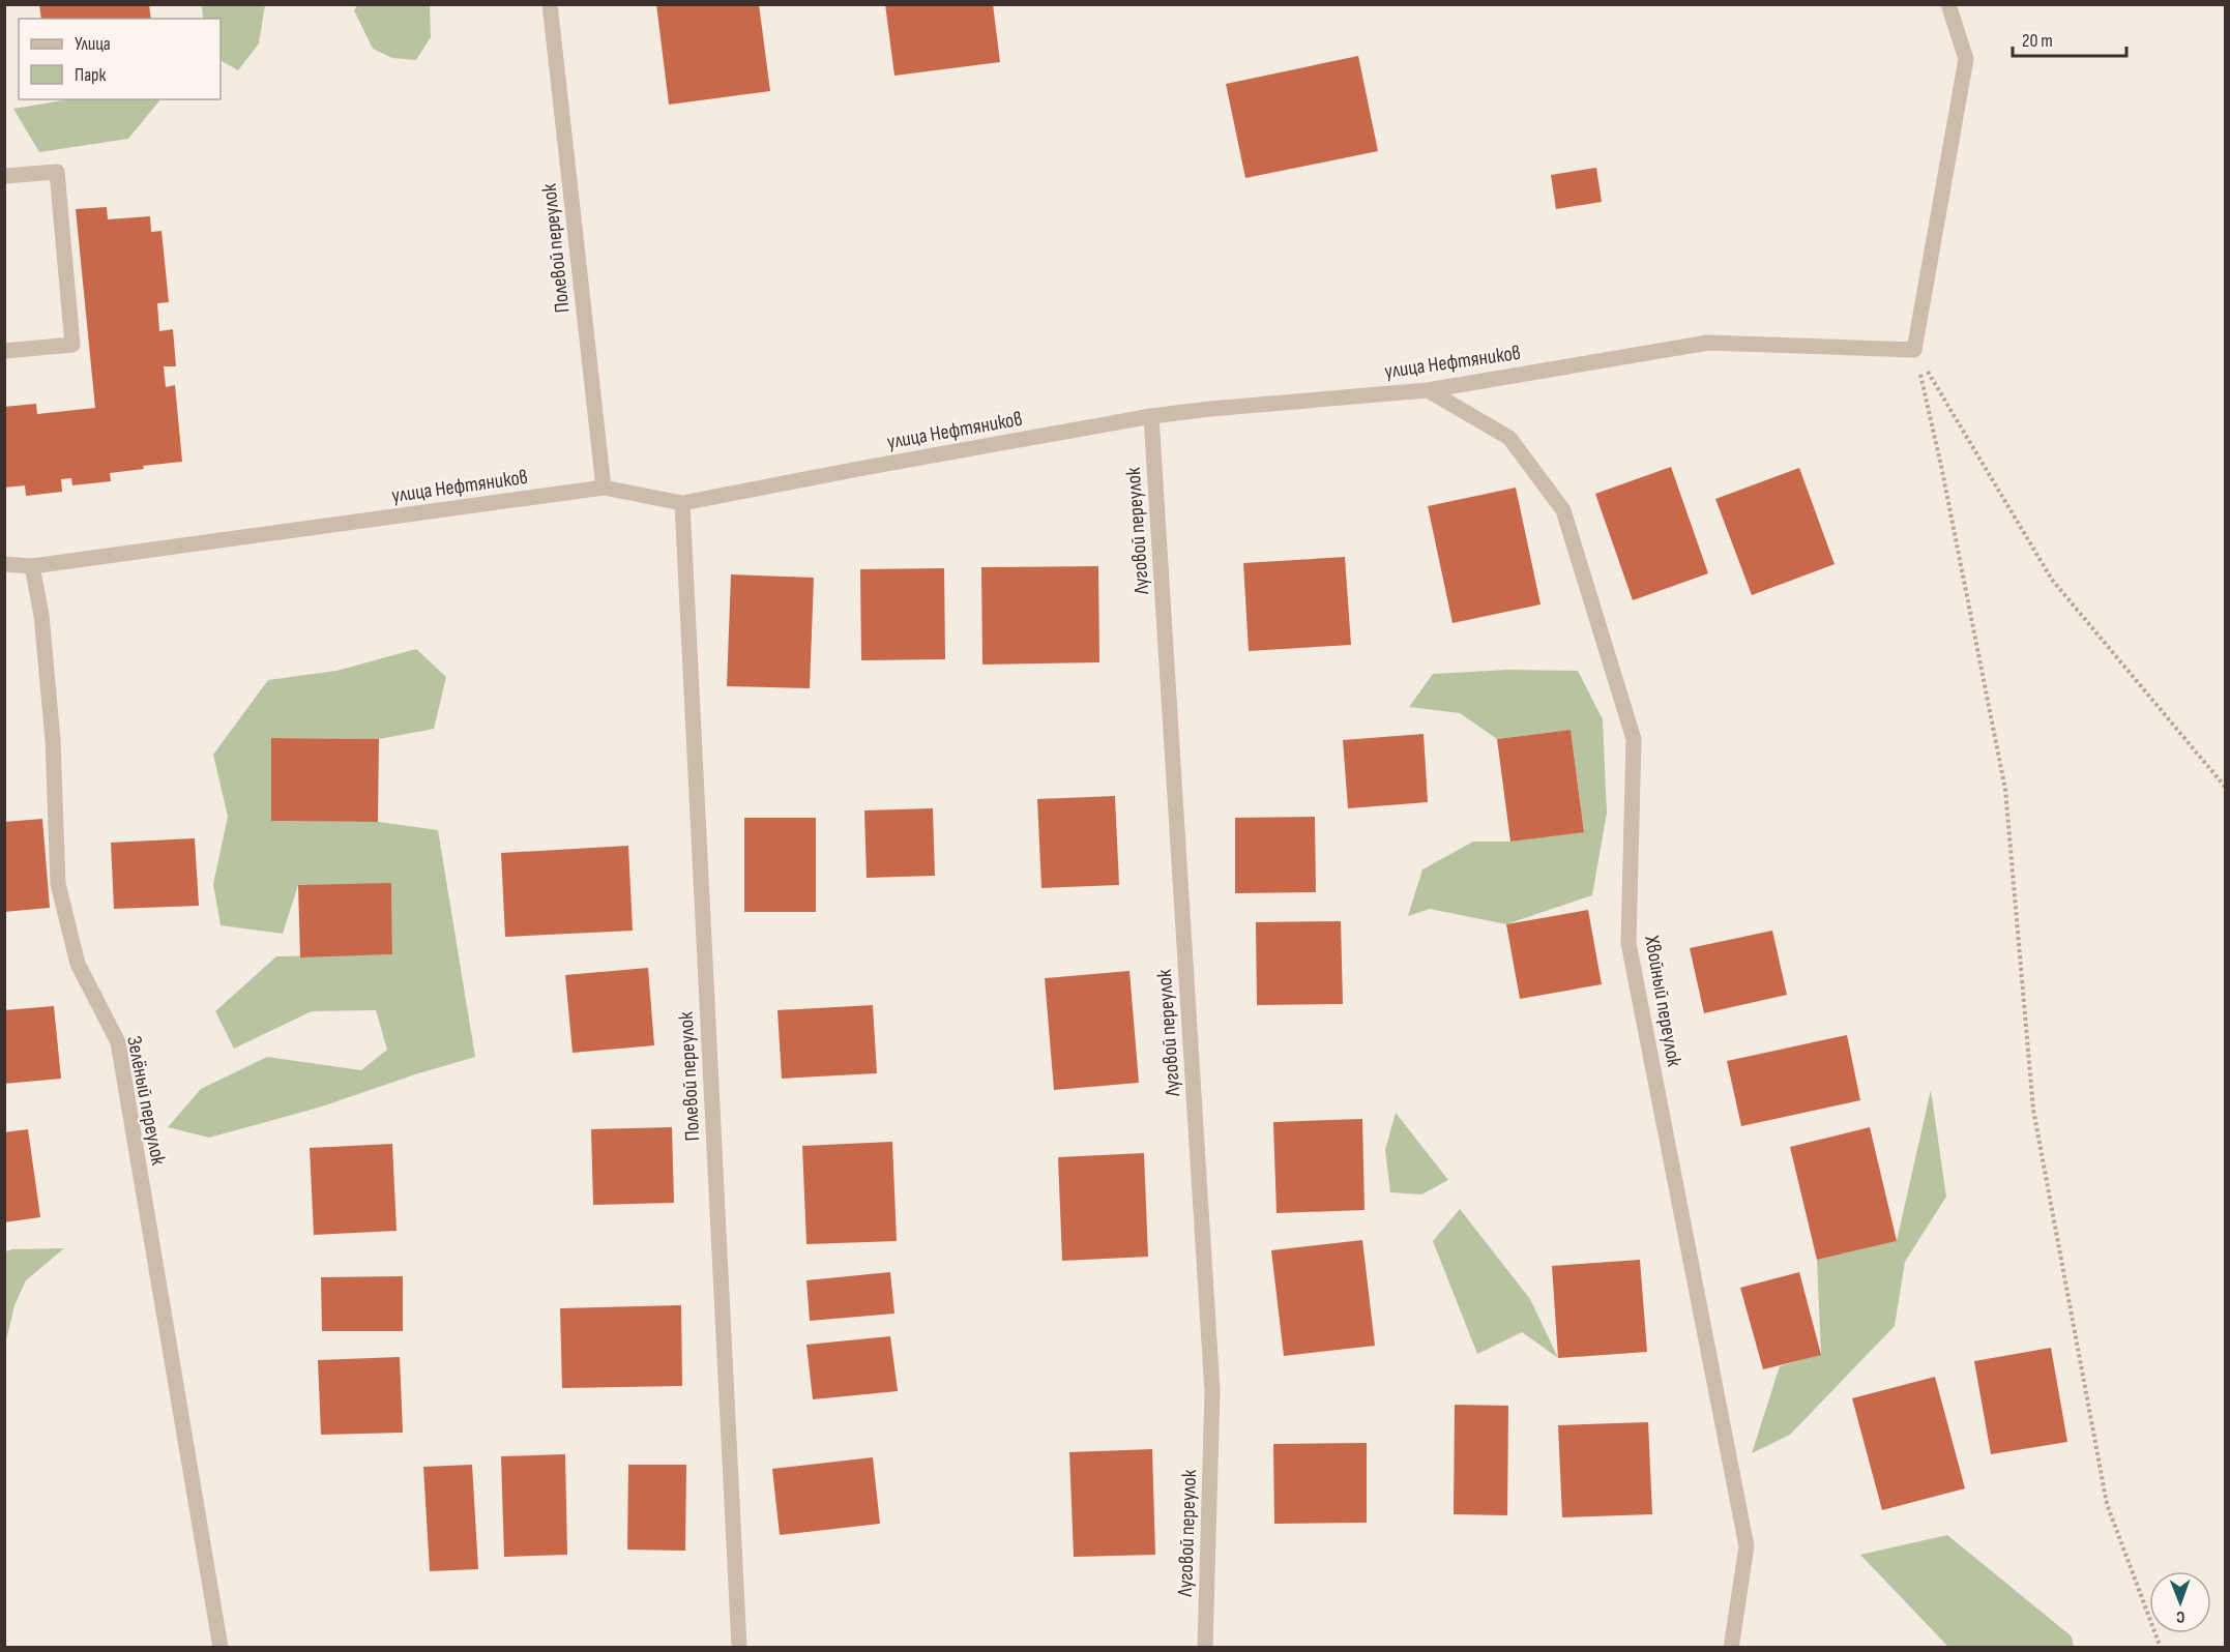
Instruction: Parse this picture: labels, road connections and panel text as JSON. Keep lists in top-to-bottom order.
{
  "streets": {
    "street": [
      "Полевой переулок",
      "улица Нефтяников",
      "Луговой переулок",
      "Хвойный переулок",
      "Зелёный переулок"
    ]
  },
  "crossings": [
    ["Полевой переулок", "улица Нефтяников"],
    ["улица Нефтяников", "Луговой переулок"],
    ["улица Нефтяников", "Хвойный переулок"],
    ["улица Нефтяников", "Зелёный переулок"]
  ],
  "legend": ["Улица", "Парк"],
  "scale_bar": "20 m",
  "north": "bottom"
}
